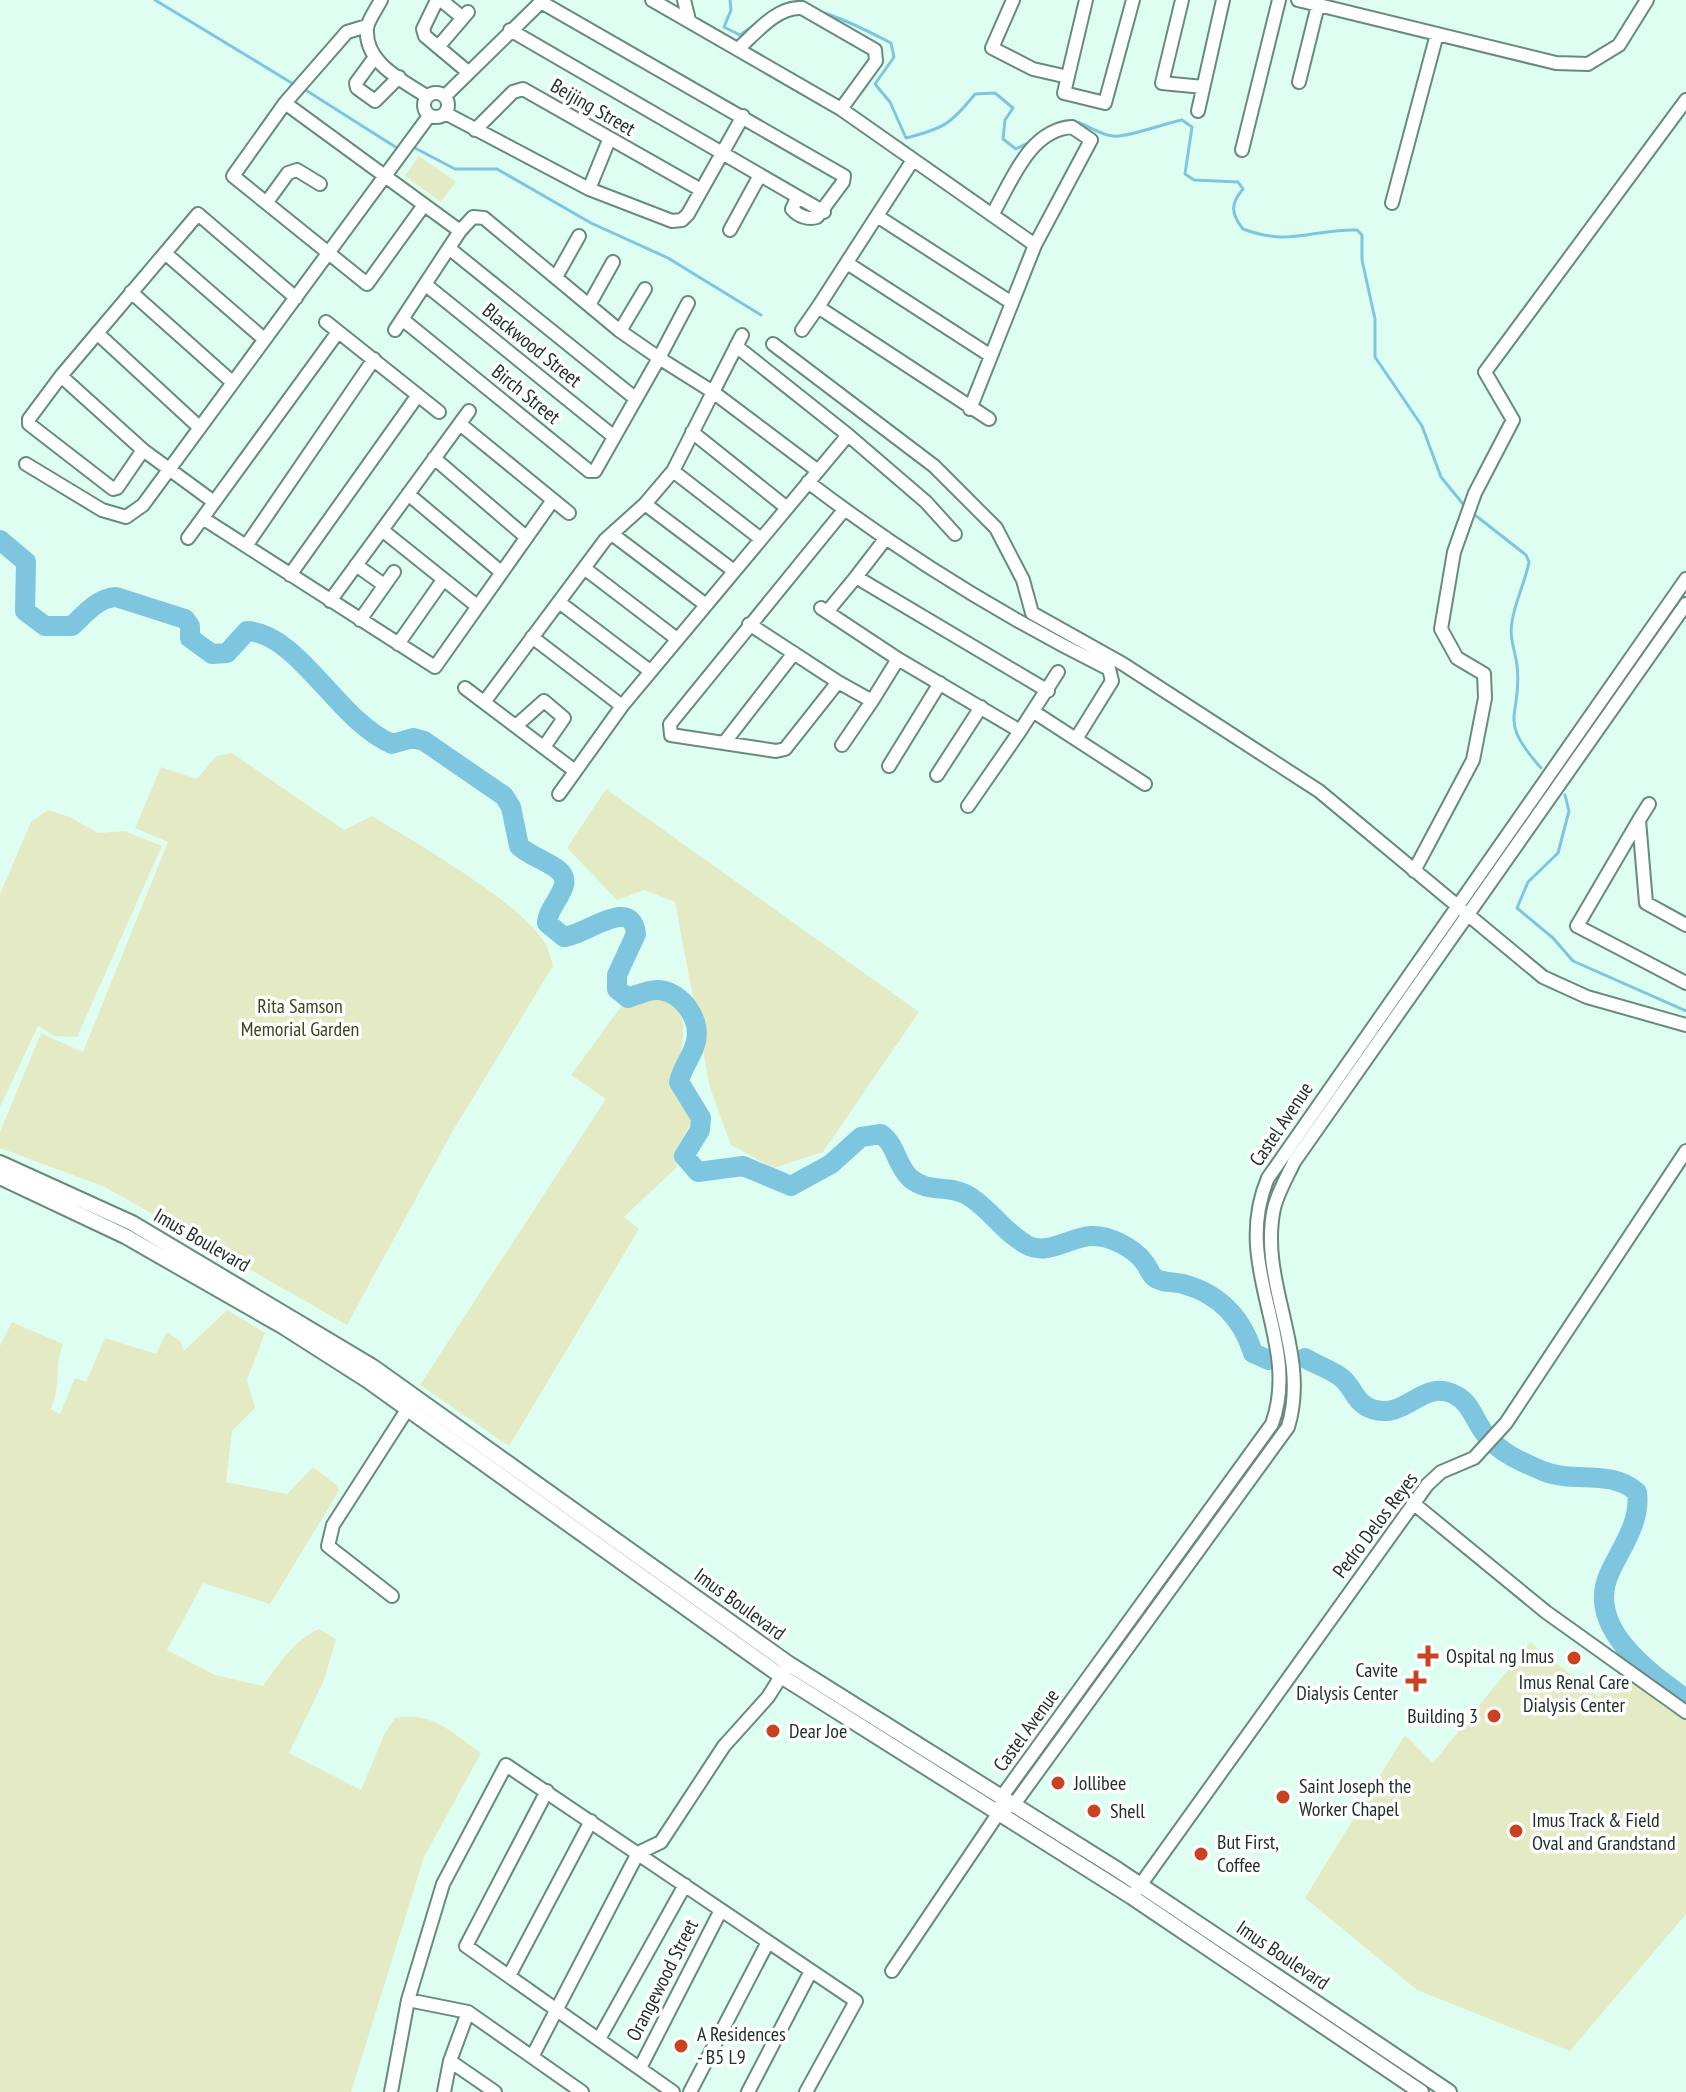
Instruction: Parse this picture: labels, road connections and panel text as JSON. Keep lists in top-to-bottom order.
{
  "streets": {
    "main road": ["Imus Boulevard"],
    "street": [
      "Beijing Street",
      "Blackwood Street",
      "Birch Street",
      "Castel Avenue",
      "Pedro Delos Reyes",
      "Orangewood Street"
    ]
  },
  "crossings": [
    ["Blackwood Street", "Birch Street"],
    ["Castel Avenue", "Imus Boulevard"],
    ["Imus Boulevard", "Pedro Delos Reyes"]
  ],
  "parks": ["Rita Samson Memorial Garden"],
  "places": {
    "health": ["Ospital ng Imus", "Cavite Dialysis Center"],
    "other": [
      "Imus Renal Care Dialysis Center",
      "Building 3",
      "Dear Joe",
      "Jollibee",
      "Saint Joseph the Worker Chapel",
      "Shell",
      "Imus Track & Field Oval and Grandstand",
      "But First, Coffee",
      "A Residences - B5 L9"
    ]
  }
}
